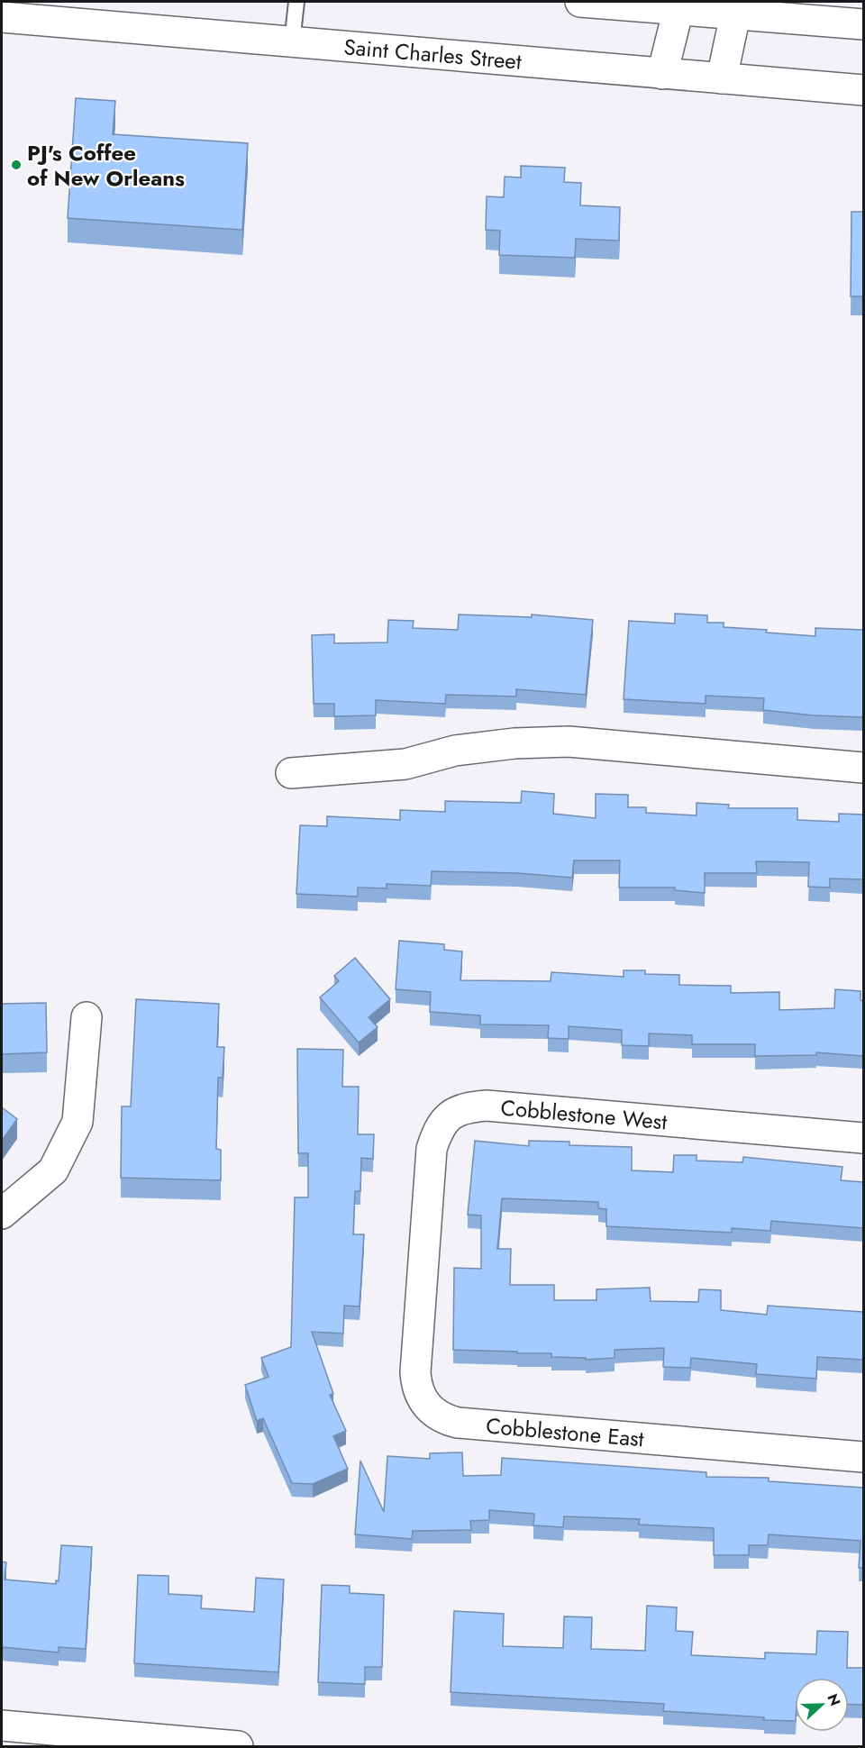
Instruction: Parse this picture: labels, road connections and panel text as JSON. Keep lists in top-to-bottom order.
{
  "streets": {
    "street": ["Saint Charles Street", "Cobblestone West", "Cobblestone East"]
  },
  "crossings": [
    ["Cobblestone West", "Cobblestone East"]
  ],
  "places": ["PJ's Coffee of New Orleans"],
  "north": "right"
}
